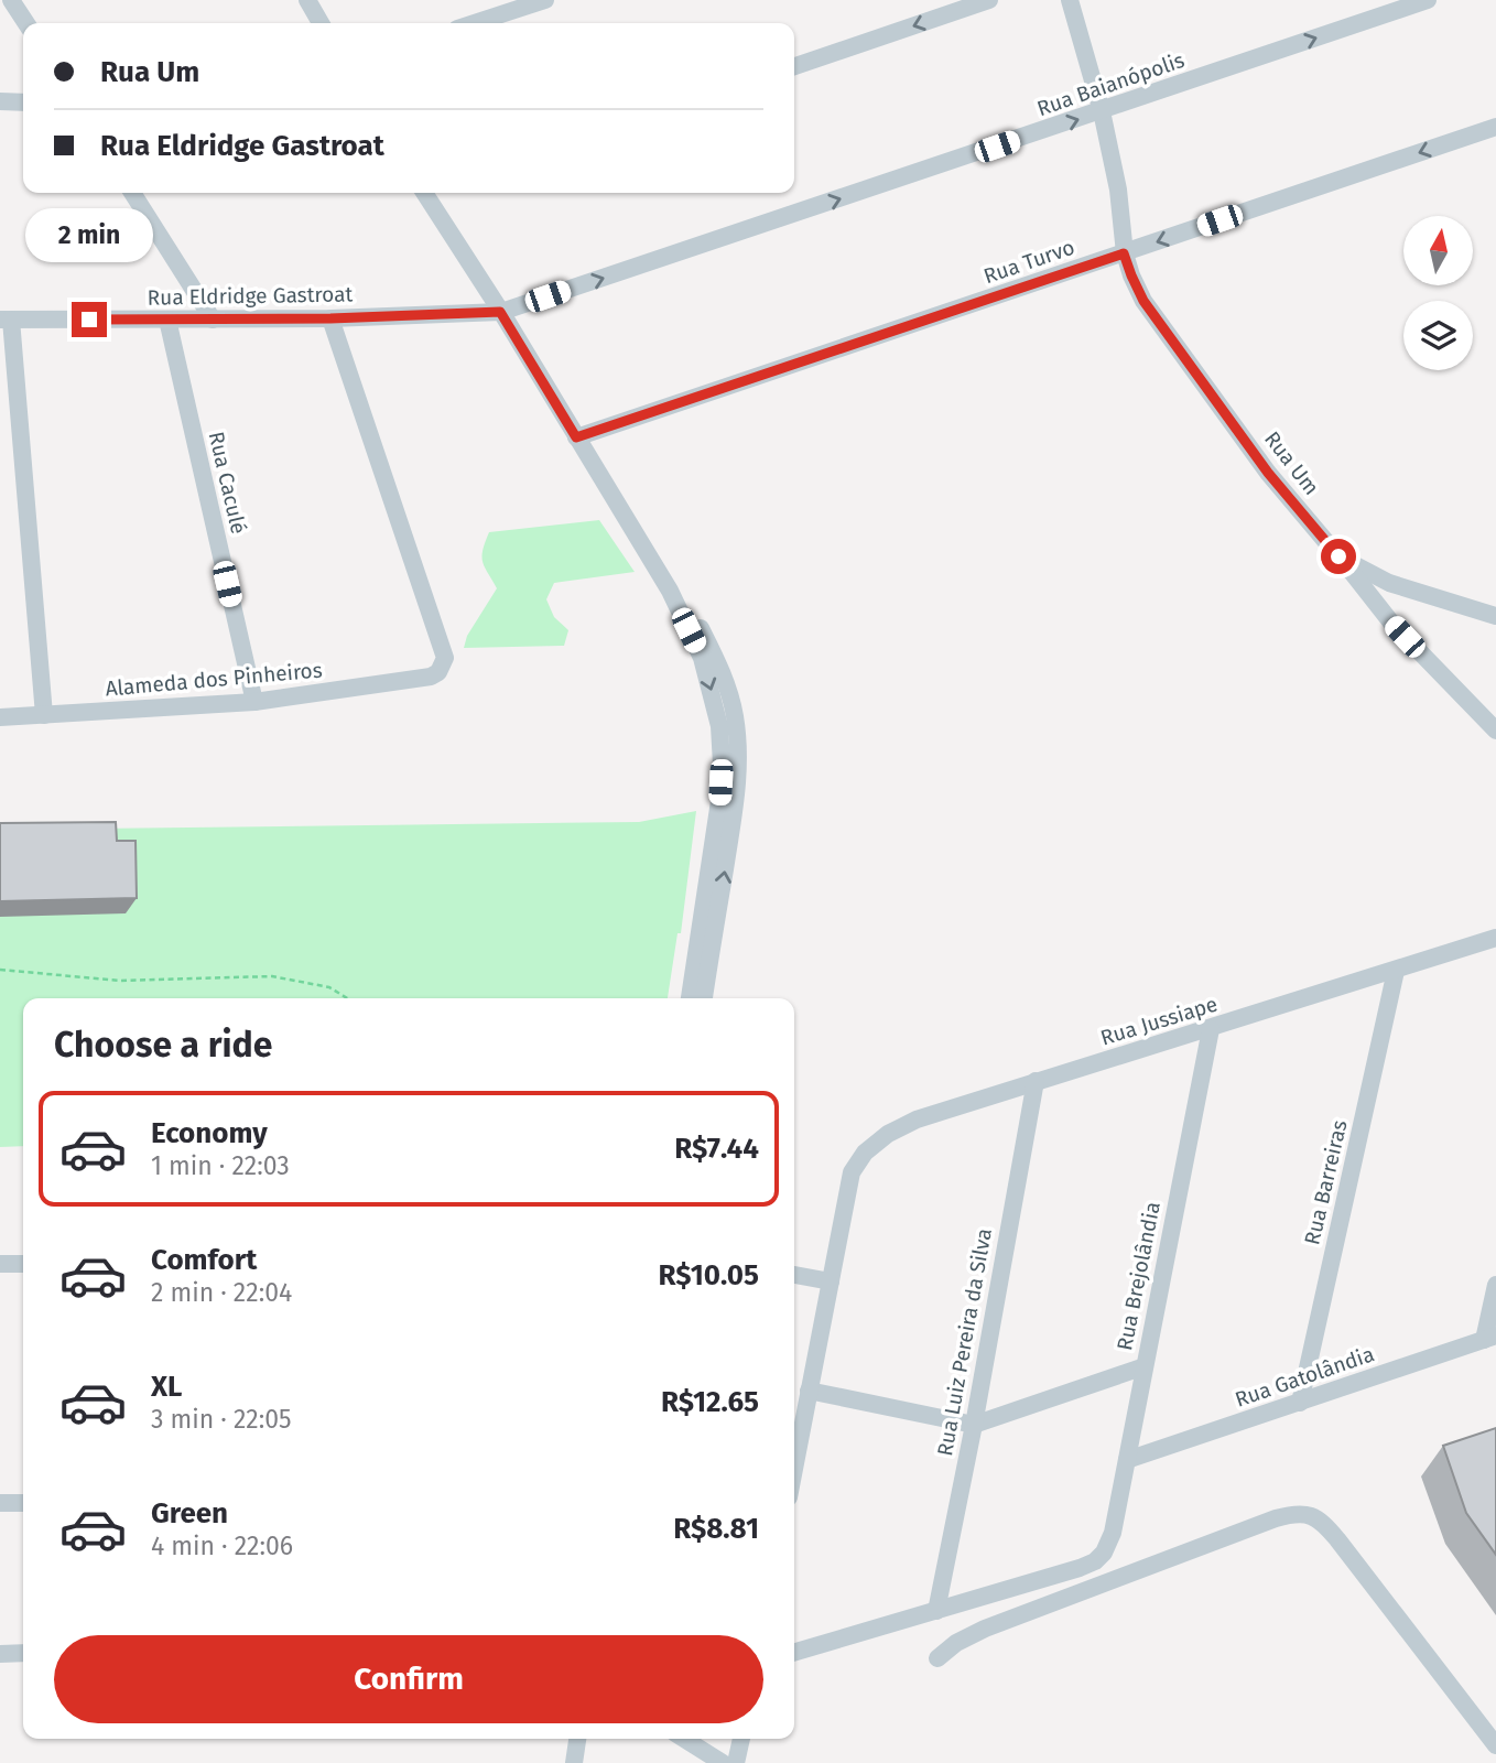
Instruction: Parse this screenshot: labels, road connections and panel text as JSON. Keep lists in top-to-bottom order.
{
  "streets": {
    "street": [
      "Rua Baianópolis",
      "Rua Turvo",
      "Rua Eldridge Gastroat",
      "Rua Um",
      "Rua Caculé",
      "Alameda dos Pinheiros",
      "Rua Jussiape",
      "Rua Barreiras",
      "Rua Brejolândia",
      "Rua Luiz Pereira da Silva",
      "Rua Gatolândia"
    ]
  },
  "crossings": [
    ["Rua Baianópolis", "Rua Eldridge Gastroat"],
    ["Rua Baianópolis", "Rua Um"],
    ["Rua Turvo", "Rua Um"],
    ["Rua Eldridge Gastroat", "Rua Caculé"],
    ["Rua Eldridge Gastroat", "Alameda dos Pinheiros"],
    ["Rua Caculé", "Alameda dos Pinheiros"],
    ["Rua Jussiape", "Rua Barreiras"],
    ["Rua Jussiape", "Rua Brejolândia"],
    ["Rua Jussiape", "Rua Luiz Pereira da Silva"],
    ["Rua Barreiras", "Rua Gatolândia"],
    ["Rua Brejolândia", "Rua Luiz Pereira da Silva"],
    ["Rua Brejolândia", "Rua Gatolândia"]
  ],
  "one_way": ["Rua Baianópolis", "Rua Turvo"],
  "north": "top",
  "page": {
    "banner": ["Rua Um", "Rua Eldridge Gastroat"],
    "bubble": "2 min",
    "heading": "Choose a ride",
    "list": [
      {
        "name": "Economy",
        "note": "1 min · 22:03",
        "value": "R$7.44"
      },
      {
        "name": "Comfort",
        "note": "2 min · 22:04",
        "value": "R$10.05"
      },
      {
        "name": "XL",
        "note": "3 min · 22:05",
        "value": "R$12.65"
      },
      {
        "name": "Green",
        "note": "4 min · 22:06",
        "value": "R$8.81"
      }
    ],
    "buttons": "Confirm"
  }
}
